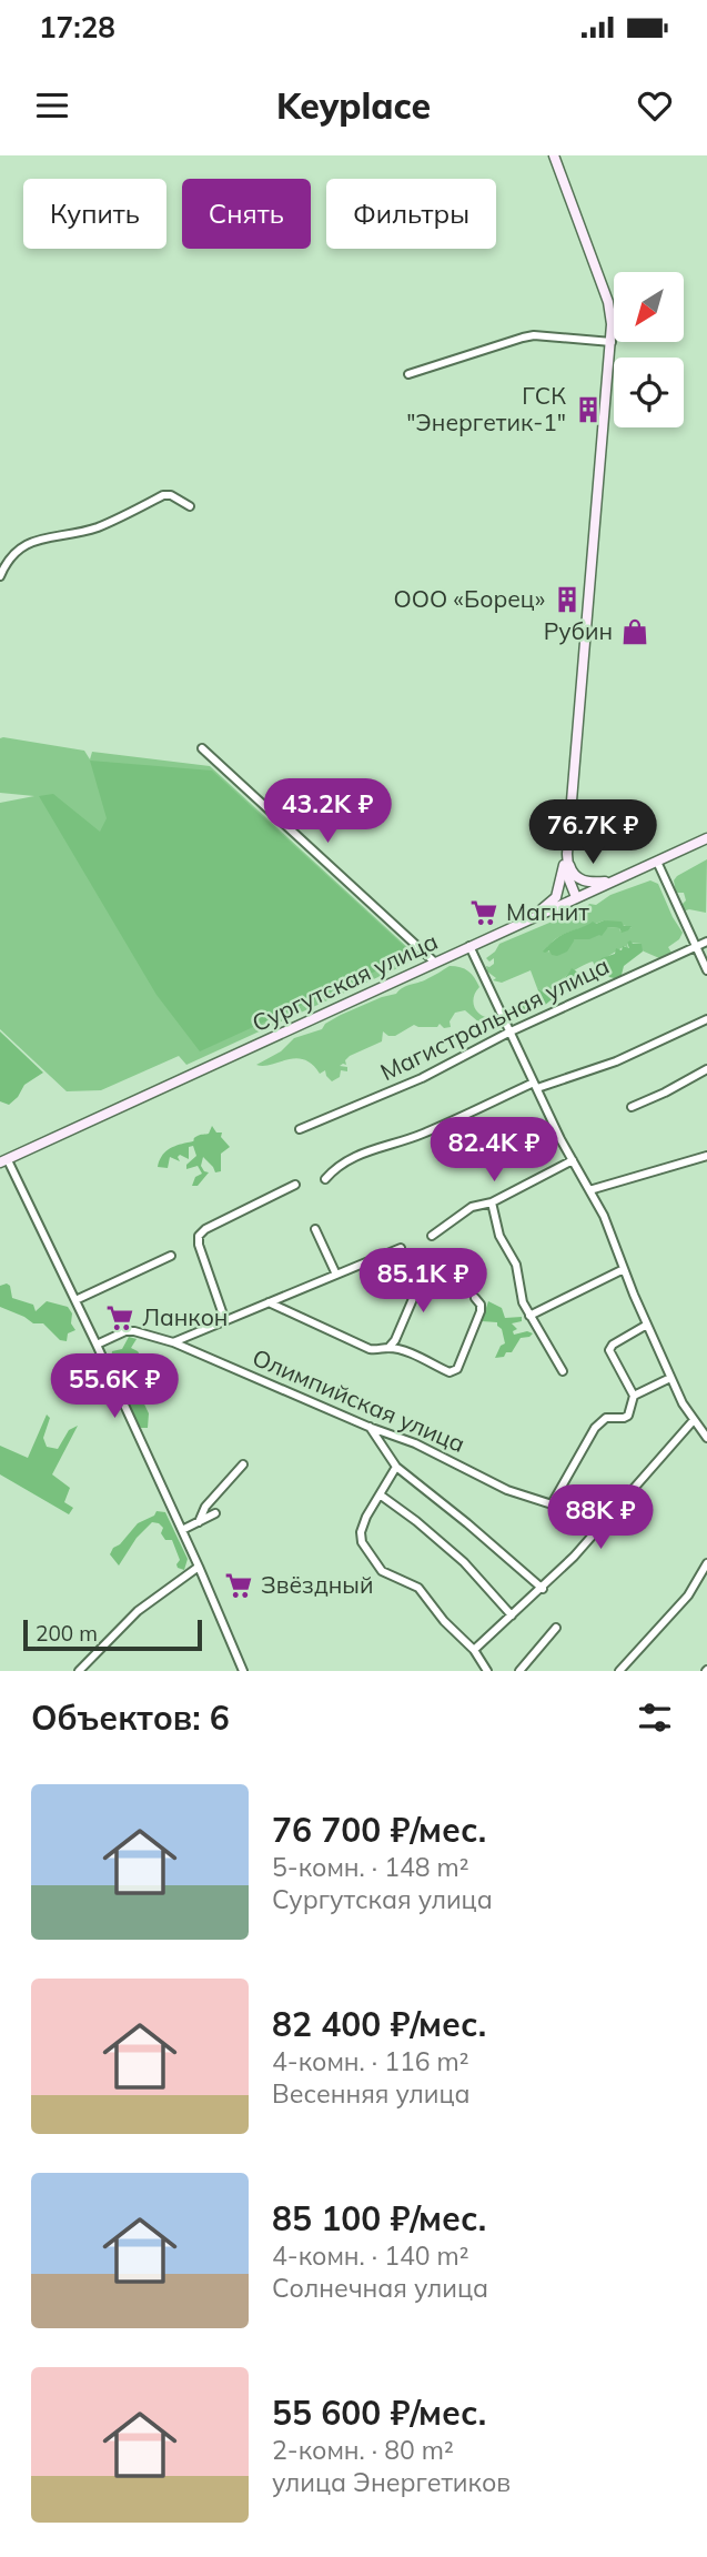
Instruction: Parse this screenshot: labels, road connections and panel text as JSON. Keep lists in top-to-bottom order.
{
  "streets": {
    "main road": ["Сургутская улица"],
    "street": ["Магистральная улица", "Олимпийская улица"]
  },
  "places": {
    "building": ["ГСК \"Энергетик-1\"", "ООО «Борец»"],
    "shop": ["Рубин"],
    "supermarket": ["Магнит", "Ланкон", "Звёздный"]
  },
  "scale_bar": "200 m",
  "north": "bottom left",
  "page": {
    "status": "17:28",
    "header": "Keyplace",
    "chip": ["Купить", "Снять", "Фильтры"],
    "price": [
      "43.2K ₽",
      "76.7K ₽",
      "82.4K ₽",
      "85.1K ₽",
      "55.6K ₽",
      "88K ₽"
    ],
    "scale": "200 m",
    "heading": "Объектов: 6",
    "list": [
      {
        "name": "76 700 ₽/мес.",
        "note": "5-комн. · 148 m² · Сургутская улица"
      },
      {
        "name": "82 400 ₽/мес.",
        "note": "4-комн. · 116 m² · Весенняя улица"
      },
      {
        "name": "85 100 ₽/мес.",
        "note": "4-комн. · 140 m² · Солнечная улица"
      },
      {
        "name": "55 600 ₽/мес.",
        "note": "2-комн. · 80 m² · улица Энергетиков"
      }
    ]
  }
}
